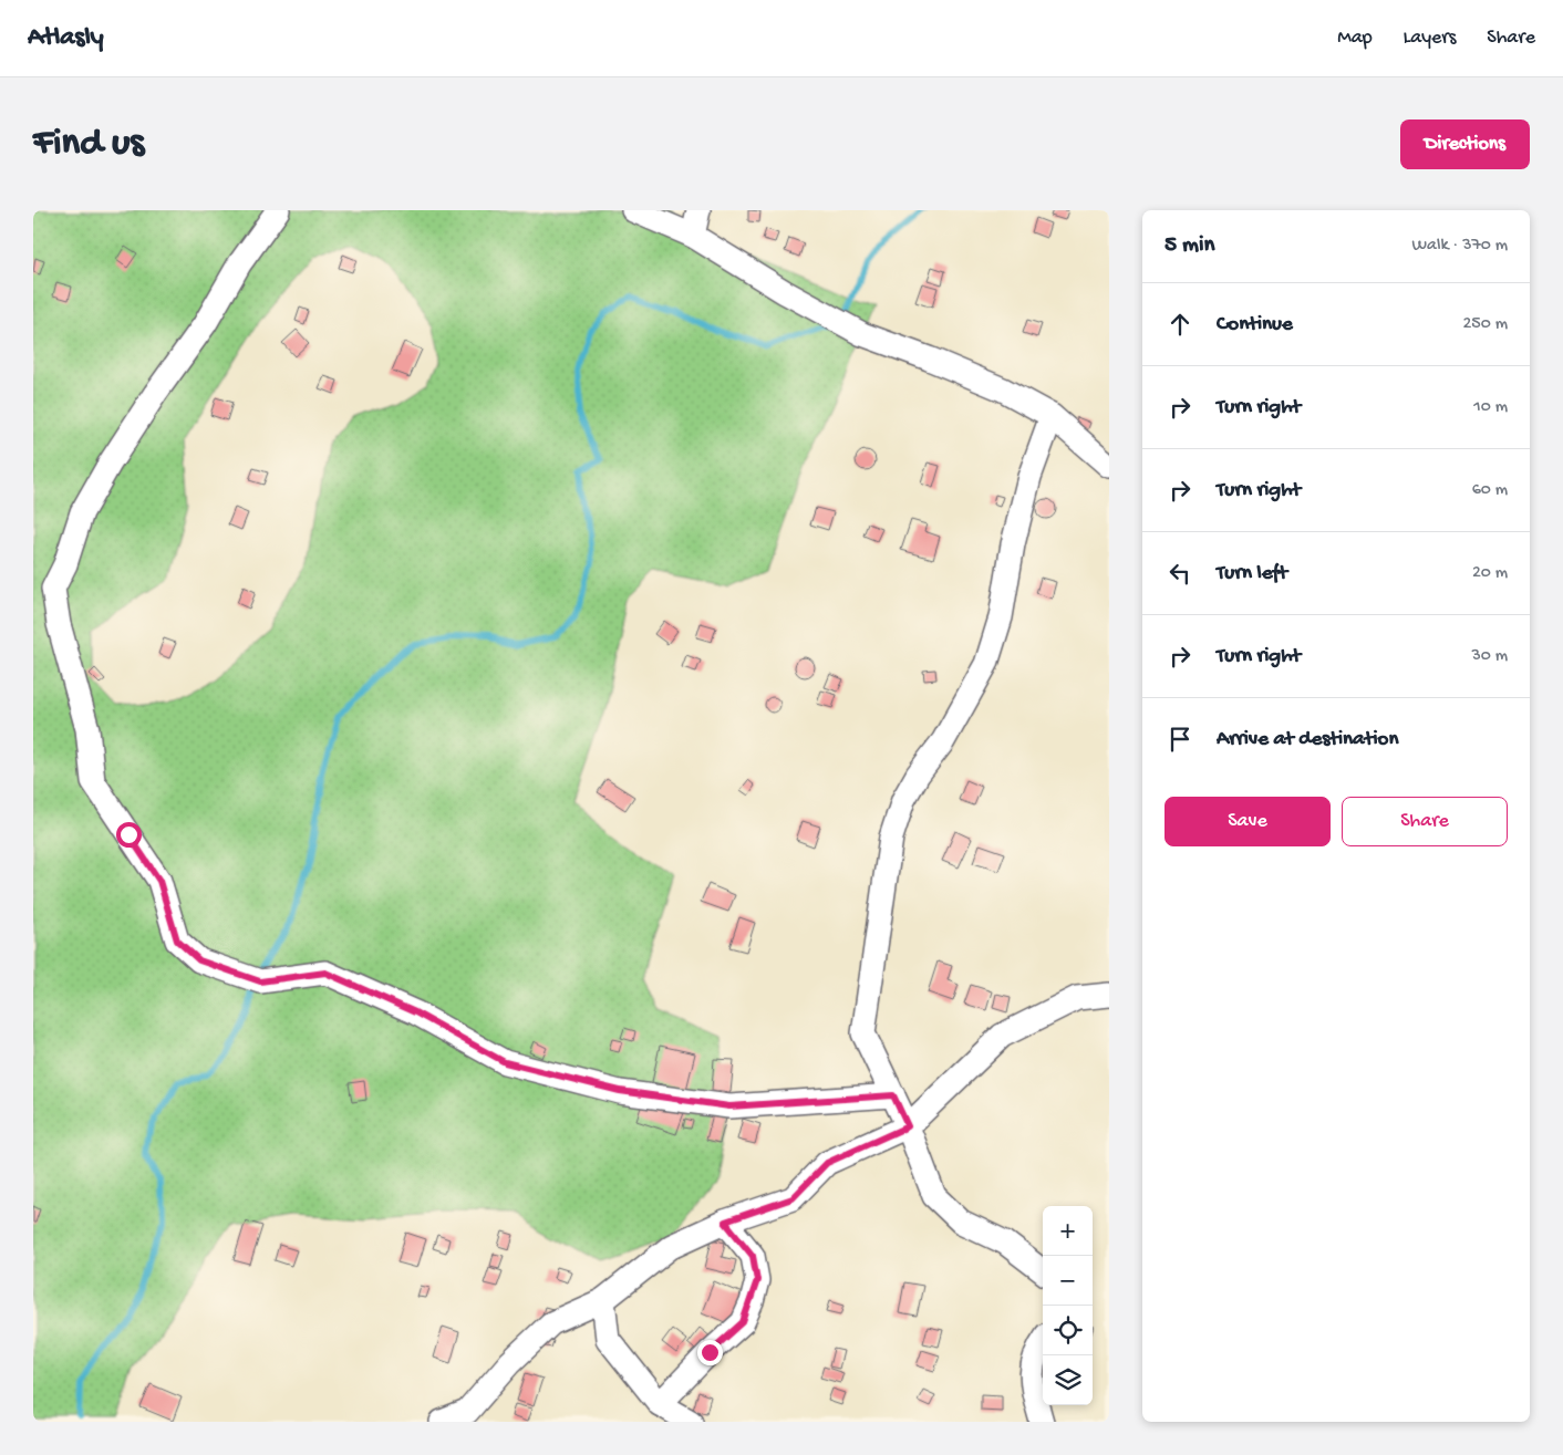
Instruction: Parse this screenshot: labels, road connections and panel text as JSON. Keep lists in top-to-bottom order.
{
  "page": {
    "header": "Atlasly",
    "nav": ["Map", "Layers", "Share"],
    "buttons": [
      "Directions",
      ["Save", "Share"]
    ],
    "title": "Find us",
    "heading": ["5 min", "Walk · 370 m"],
    "list": [
      ["Continue", "250 m"],
      ["Turn right", "10 m"],
      ["Turn right", "60 m"],
      ["Turn left", "20 m"],
      ["Turn right", "30 m"],
      "Arrive at destination"
    ],
    "map_buttons": ["+", "−"]
  }
}
